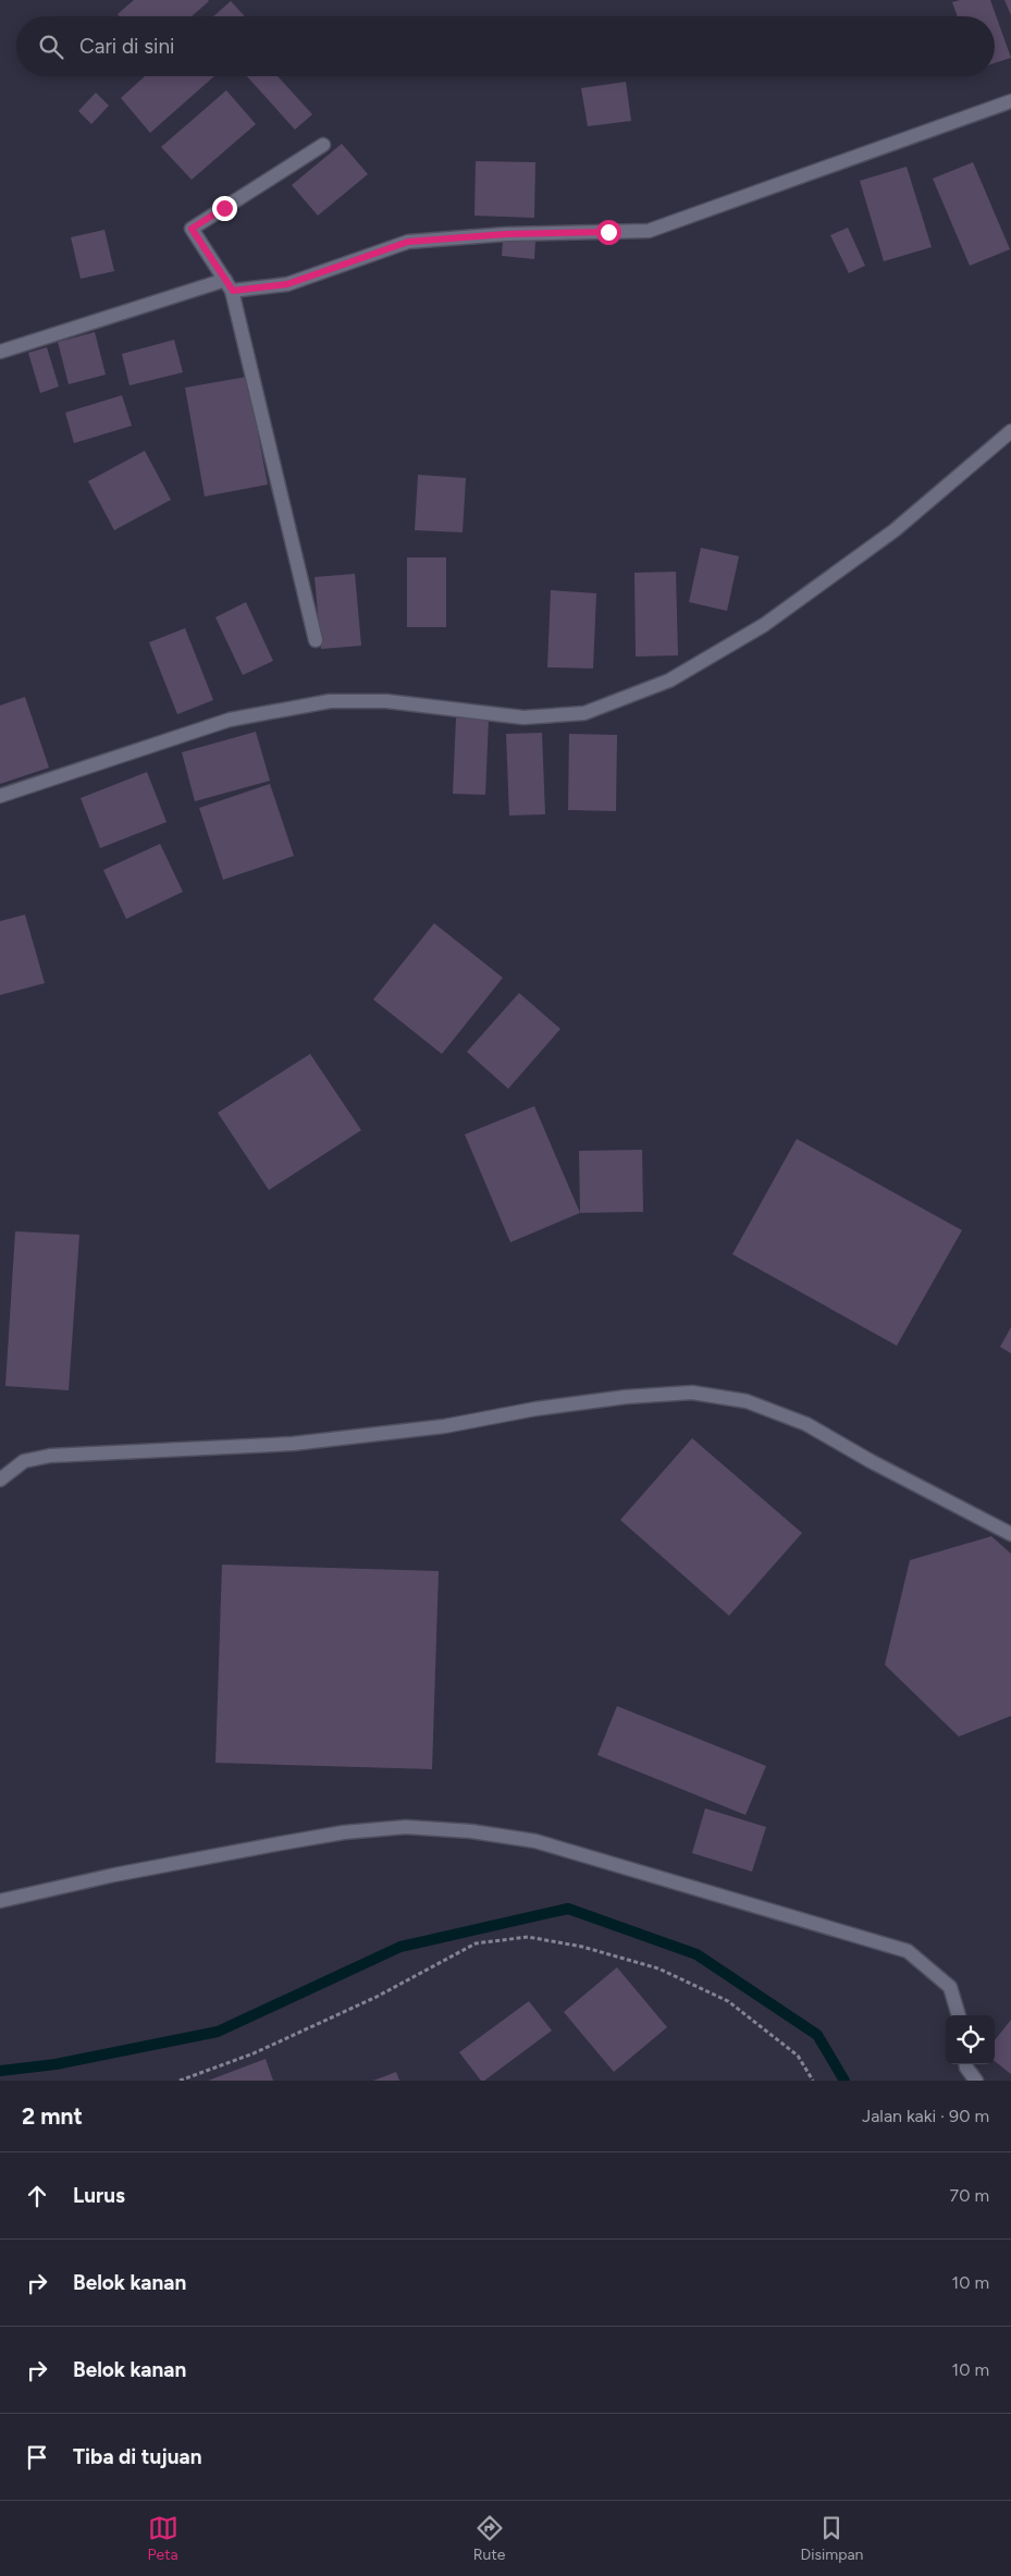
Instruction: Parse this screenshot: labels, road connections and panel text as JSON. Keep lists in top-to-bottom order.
{
  "page": {
    "search": "Cari di sini",
    "heading": ["2 mnt", "Jalan kaki · 90 m"],
    "list": [
      ["Lurus", "70 m"],
      ["Belok kanan", "10 m"],
      ["Belok kanan", "10 m"],
      "Tiba di tujuan"
    ],
    "nav": ["Peta", "Rute", "Disimpan"]
  }
}
